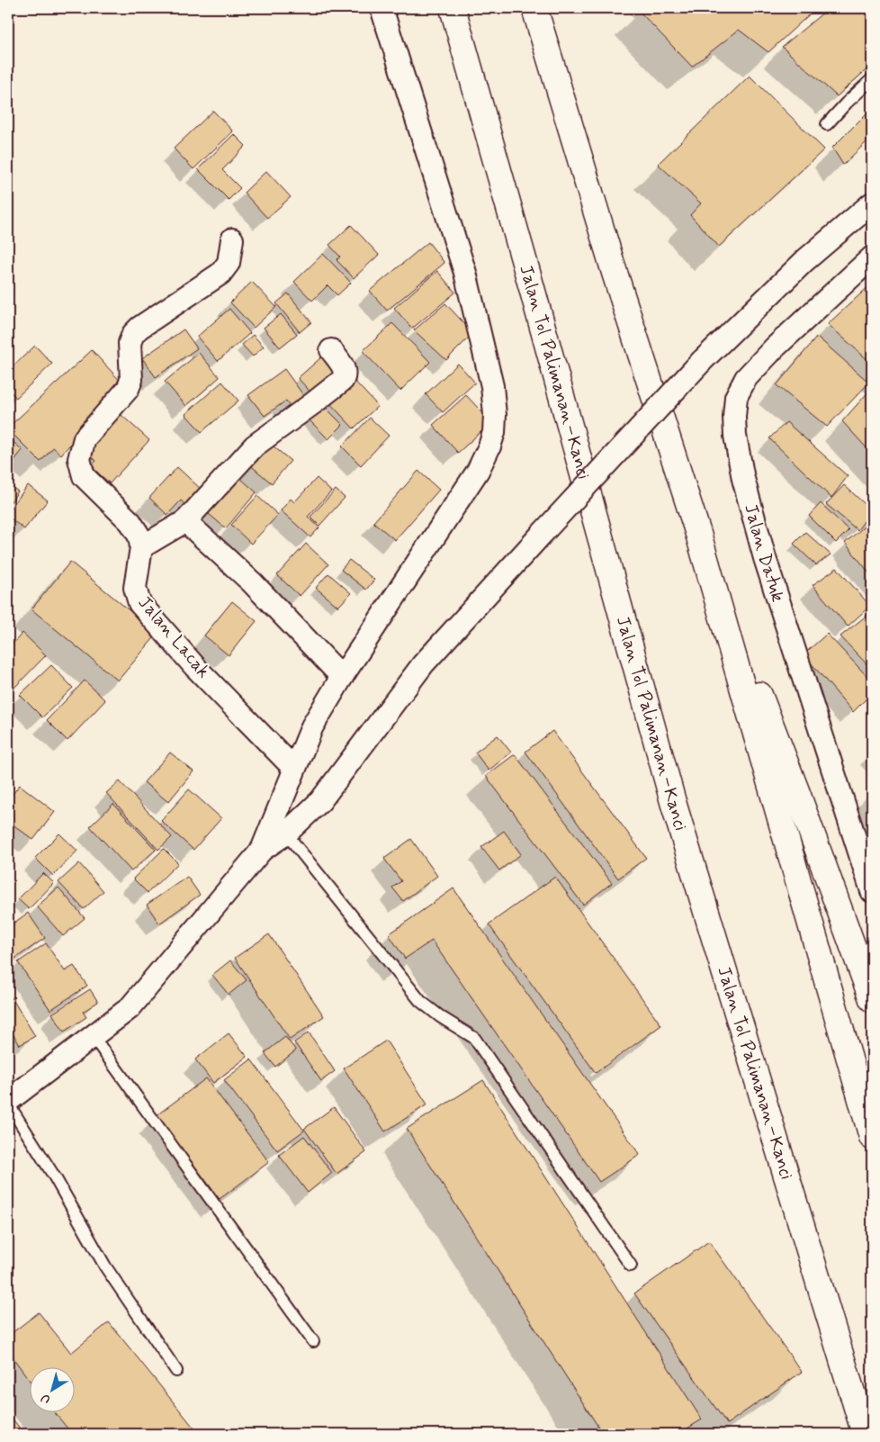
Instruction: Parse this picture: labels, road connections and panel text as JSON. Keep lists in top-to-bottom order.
{
  "streets": {
    "highway": ["Jalan Tol Palimanan–Kanci"],
    "street": ["Jalan Datuk", "Jalan Lacak"]
  },
  "north": "bottom left"
}
